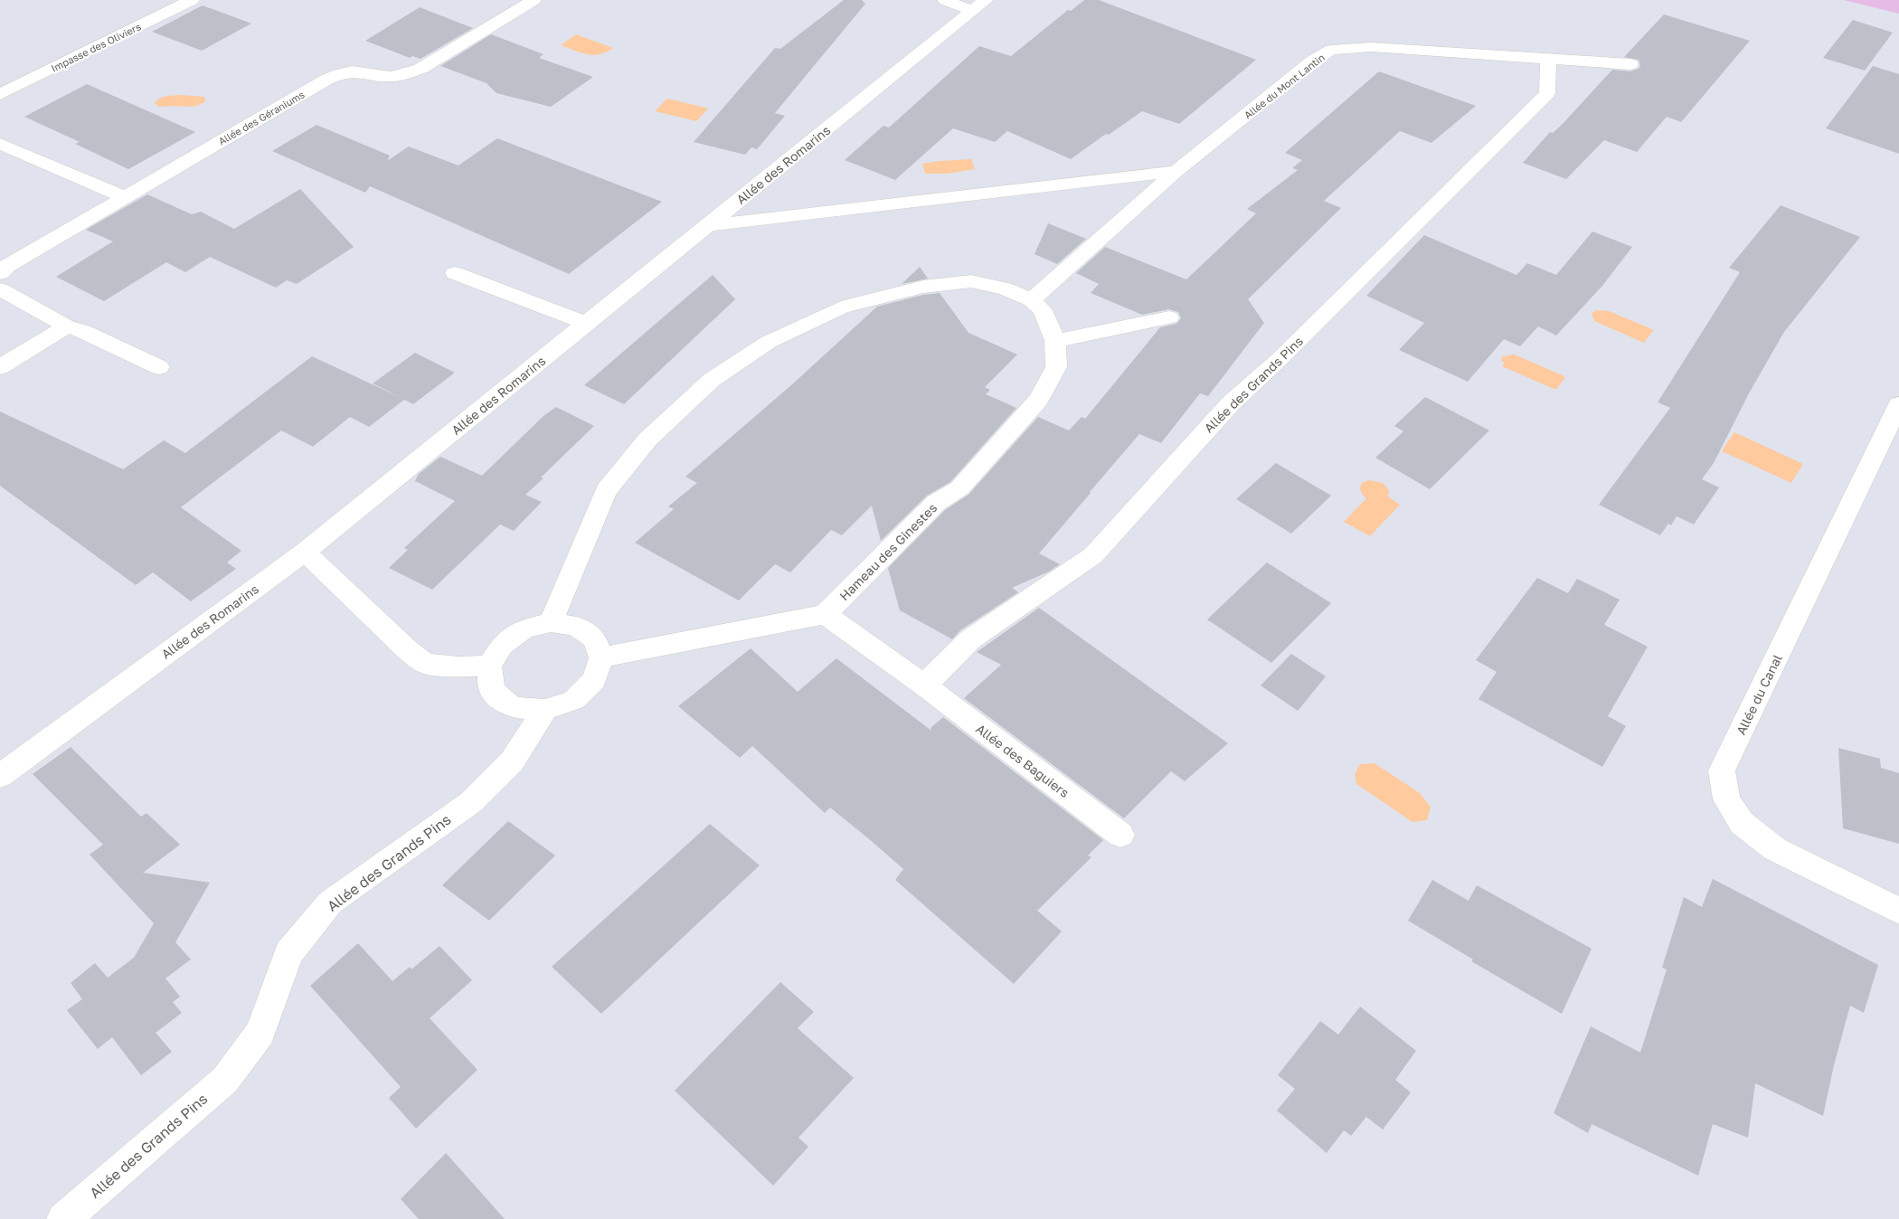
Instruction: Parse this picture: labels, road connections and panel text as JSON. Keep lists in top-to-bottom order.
{
  "streets": {
    "street": [
      "Impasse des Oliviers",
      "Allée du Mont Lantin",
      "Allée des Géraniums",
      "Allée des Romarins",
      "Allée des Grands Pins",
      "Hameau des Ginestes",
      "Allée du Canal",
      "Allée des Baguiers"
    ]
  },
  "crossings": [
    ["Allée du Mont Lantin", "Allée des Grands Pins"],
    ["Allée du Mont Lantin", "Hameau des Ginestes"],
    ["Allée des Grands Pins", "Hameau des Ginestes"],
    ["Allée des Grands Pins", "Allée des Baguiers"],
    ["Hameau des Ginestes", "Allée des Baguiers"]
  ]
}
